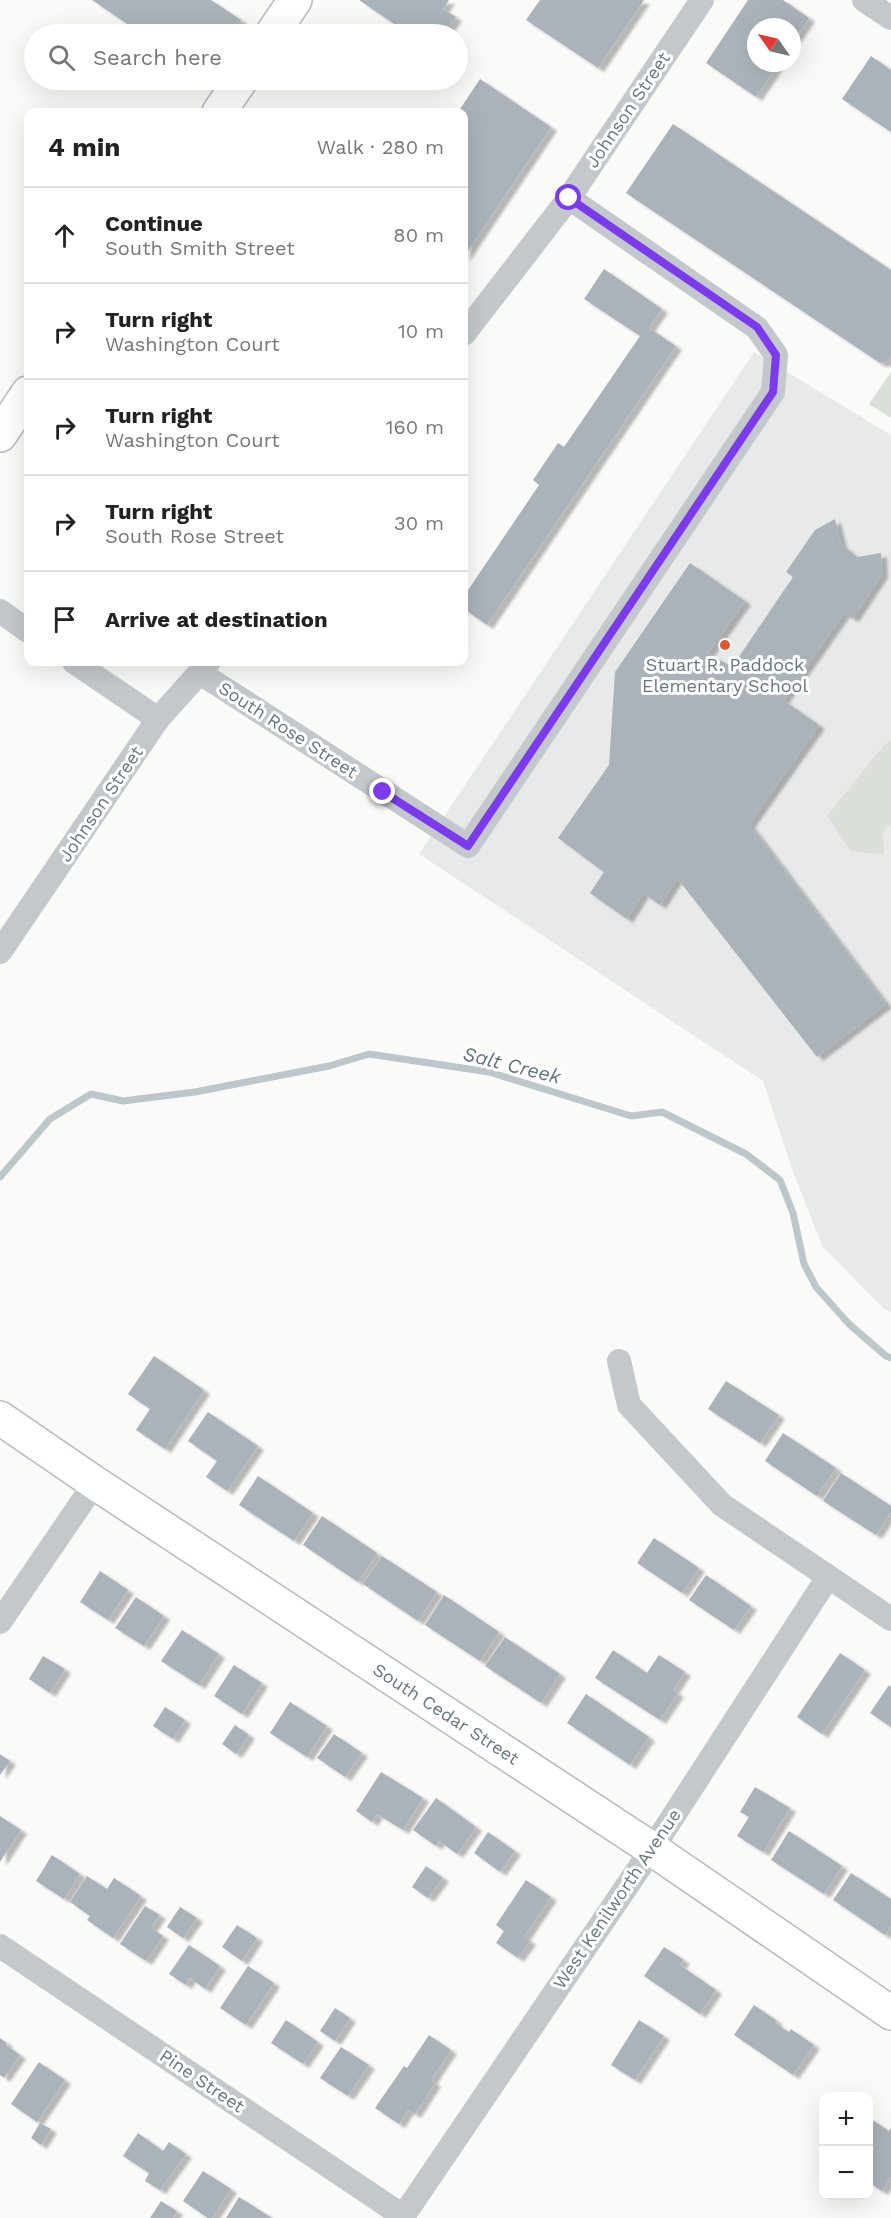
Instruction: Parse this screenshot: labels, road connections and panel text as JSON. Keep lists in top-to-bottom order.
{
  "streets": {
    "street": [
      "Johnson Street",
      "South Rose Street",
      "South Cedar Street",
      "West Kenilworth Avenue",
      "Pine Street"
    ]
  },
  "crossings": [
    ["Johnson Street", "South Rose Street"],
    ["South Cedar Street", "West Kenilworth Avenue"],
    ["West Kenilworth Avenue", "Pine Street"]
  ],
  "water": ["Salt Creek"],
  "places": ["Stuart R. Paddock Elementary School"],
  "north": "top left",
  "page": {
    "search": "Search here",
    "heading": ["4 min", "Walk · 280 m"],
    "list": [
      ["Continue", "South Smith Street", "80 m"],
      ["Turn right", "Washington Court", "10 m"],
      ["Turn right", "Washington Court", "160 m"],
      ["Turn right", "South Rose Street", "30 m"],
      "Arrive at destination"
    ],
    "map_buttons": ["+", "−"]
  }
}
